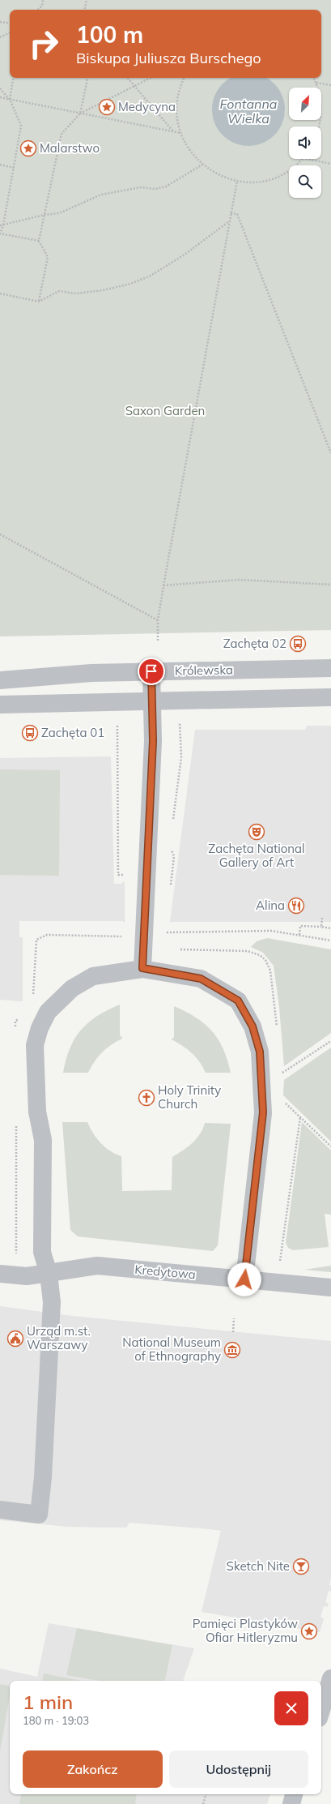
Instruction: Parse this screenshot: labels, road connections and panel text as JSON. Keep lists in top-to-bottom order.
{
  "streets": {
    "street": ["Królewska", "Kredytowa"]
  },
  "water": ["Fontanna Wielka"],
  "parks": ["Saxon Garden"],
  "places": {
    "place": ["Medycyna", "Malarstwo", "Pamięci Plastyków Ofiar Hitleryzmu"],
    "bus stop": ["Zachęta 02", "Zachęta 01"],
    "theatre": ["Zachęta National Gallery of Art"],
    "restaurant": ["Alina"],
    "church": ["Holy Trinity Church"],
    "public building": ["Urząd m.st. Warszawy"],
    "museum": ["National Museum of Ethnography"],
    "bar": ["Sketch Nite"]
  },
  "north": "top right",
  "page": {
    "turn": ["100 m", "Biskupa Juliusza Burschego"],
    "heading": ["1 min", "180 m · 19:03"],
    "buttons": ["Zakończ", "Udostępnij"]
  }
}
